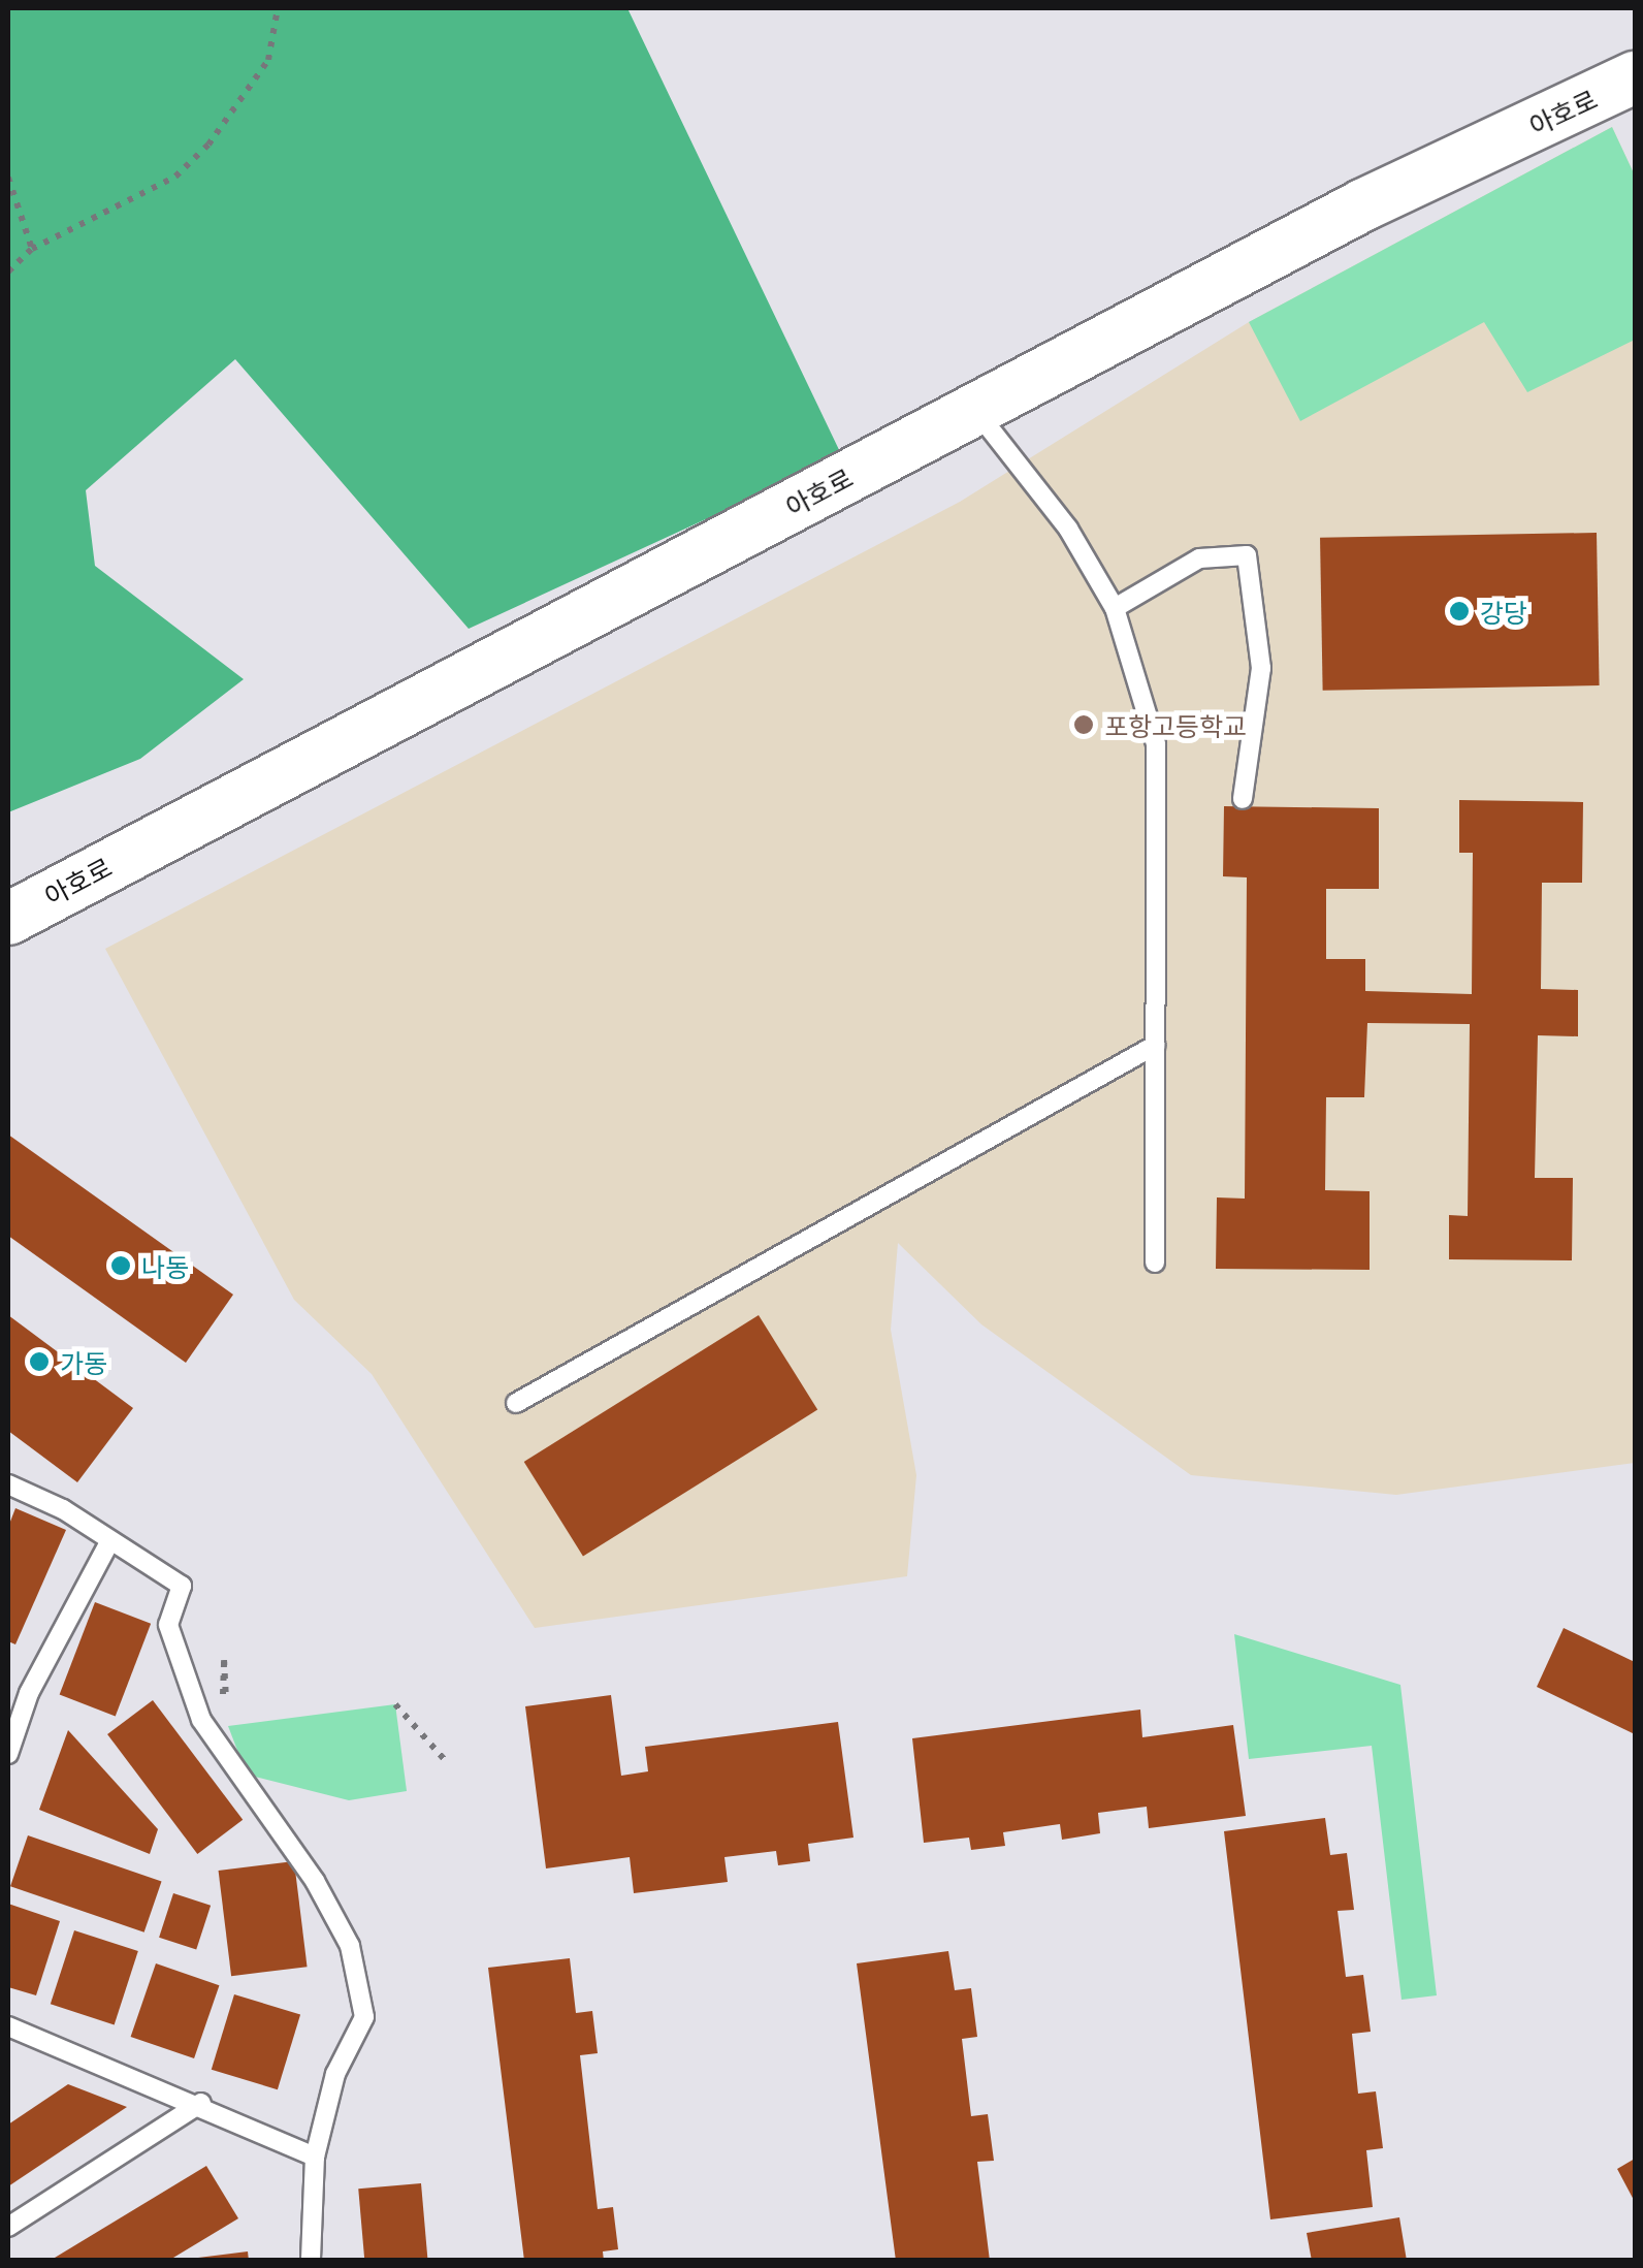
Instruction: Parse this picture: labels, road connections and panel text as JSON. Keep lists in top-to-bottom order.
{
  "streets": {
    "main road": ["아호로"]
  },
  "places": [
    "강당",
    "포항고등학교",
    "나동",
    "가동"
  ]
}
